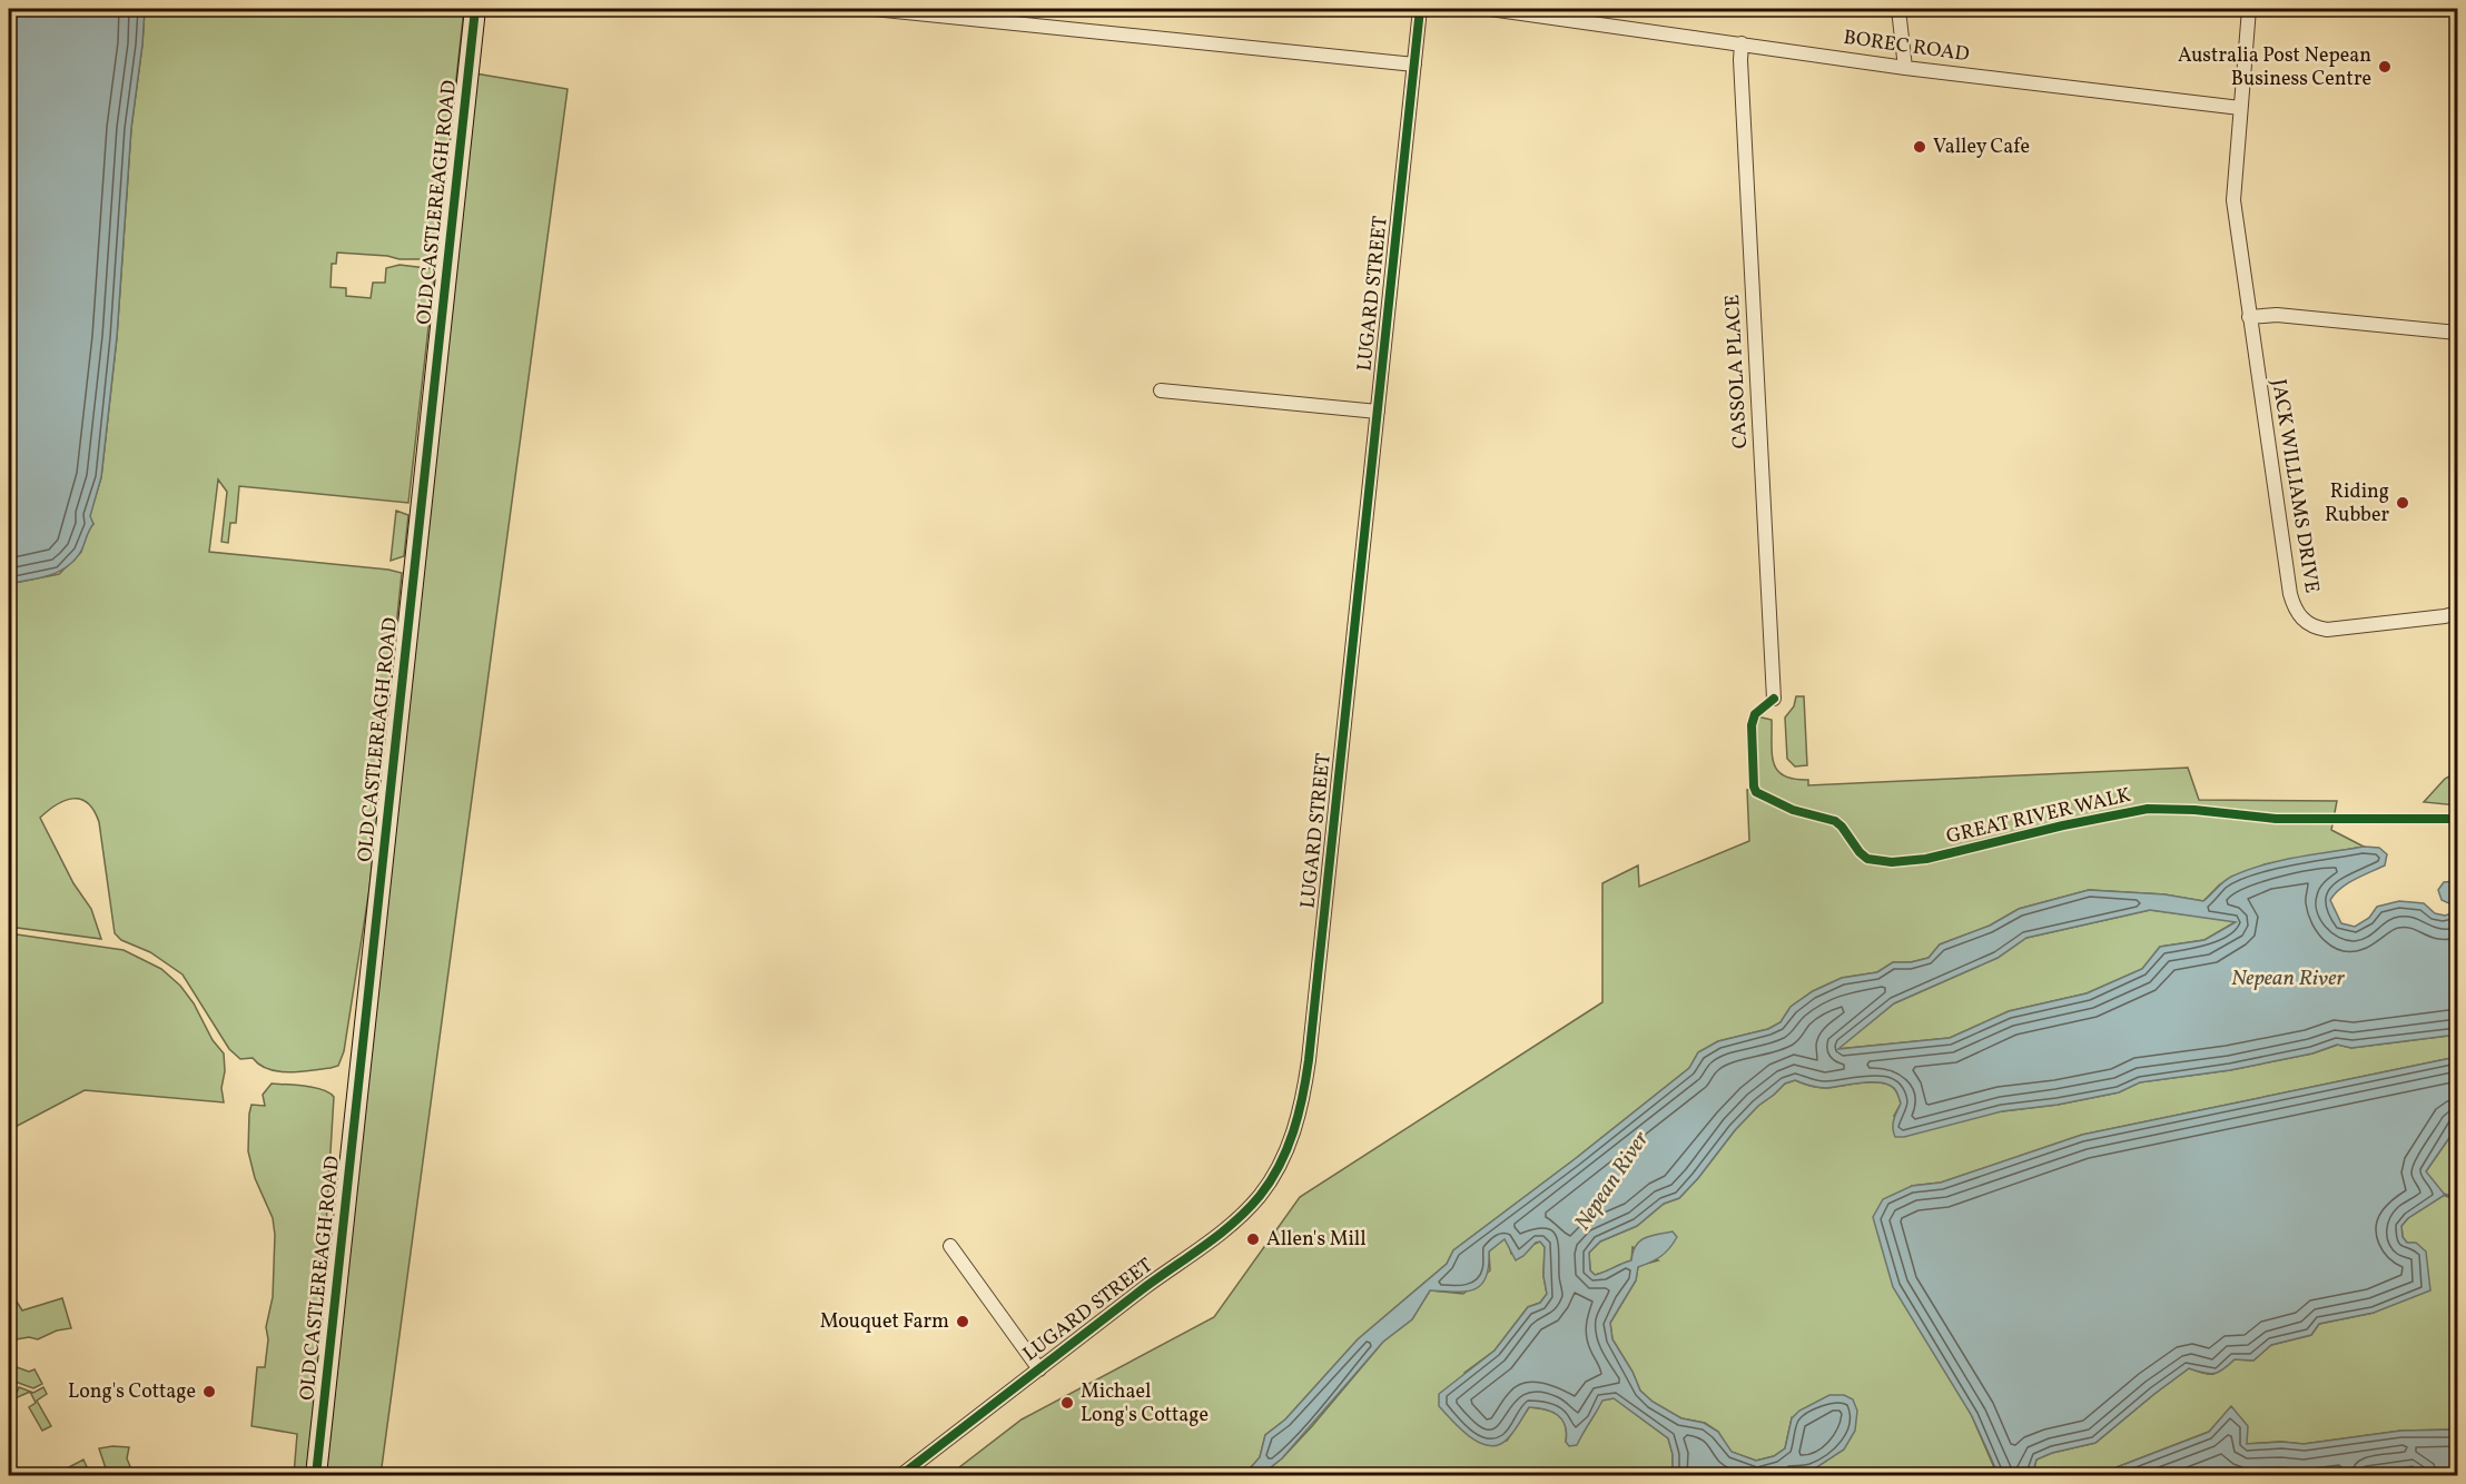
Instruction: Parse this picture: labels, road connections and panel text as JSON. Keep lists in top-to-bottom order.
{
  "streets": {
    "street": [
      "BOREC ROAD",
      "OLD CASTLEREAGH ROAD",
      "LUGARD STREET",
      "CASSOLA PLACE",
      "JACK WILLIAMS DRIVE"
    ],
    "cycle path": ["GREAT RIVER WALK"]
  },
  "crossings": [
    ["BOREC ROAD", "CASSOLA PLACE"],
    ["BOREC ROAD", "JACK WILLIAMS DRIVE"]
  ],
  "water": ["Nepean River"],
  "places": [
    "Australia Post Nepean Business Centre",
    "Valley Cafe",
    "Riding Rubber",
    "Allen's Mill",
    "Mouquet Farm",
    "Long's Cottage",
    "Michael Long's Cottage"
  ]
}
